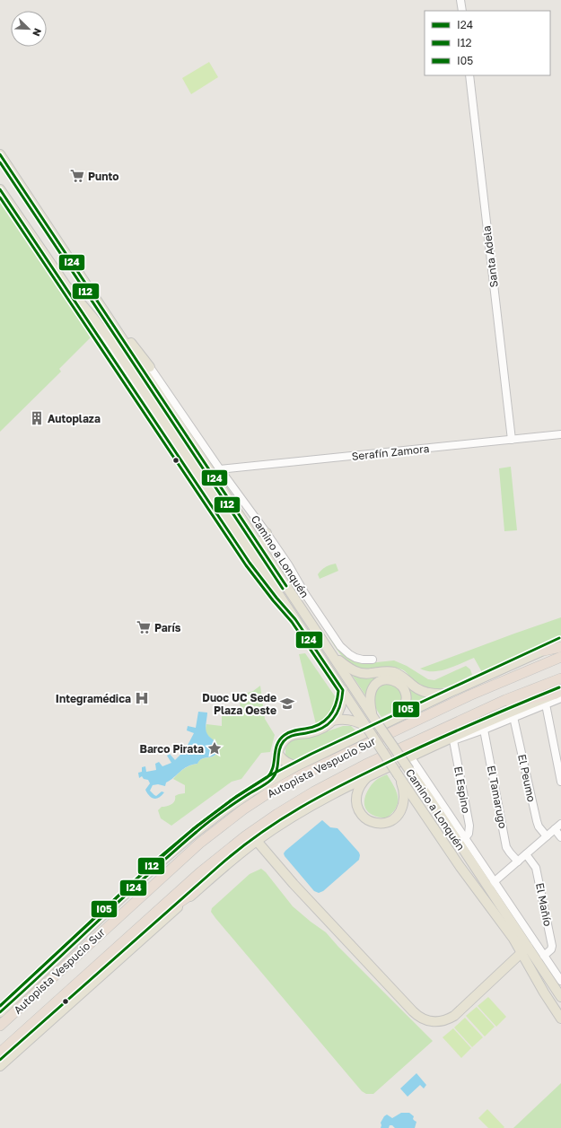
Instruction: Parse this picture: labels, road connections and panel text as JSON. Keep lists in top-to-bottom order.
{
  "streets": {
    "highway": ["Autopista Vespucio Sur"],
    "main road": ["Camino a Lonquén"],
    "street": [
      "Santa Adela",
      "Serafín Zamora",
      "El Peumo",
      "El Espino",
      "El Tamarugo",
      "El Mañío"
    ]
  },
  "crossings": [
    ["Santa Adela", "Serafín Zamora"],
    ["Serafín Zamora", "Camino a Lonquén"],
    ["Camino a Lonquén", "El Espino"],
    ["Camino a Lonquén", "El Mañío"]
  ],
  "places": {
    "supermarket": ["Punto", "París"],
    "building": ["Autoplaza"],
    "hospital": ["Integramédica"],
    "school or university": ["Duoc UC Sede Plaza Oeste"],
    "place": ["Barco Pirata"]
  },
  "lines": ["transit line I24", "transit line I12", "transit line I05"],
  "legend": ["I24", "I12", "I05"],
  "north": "bottom right"
}
